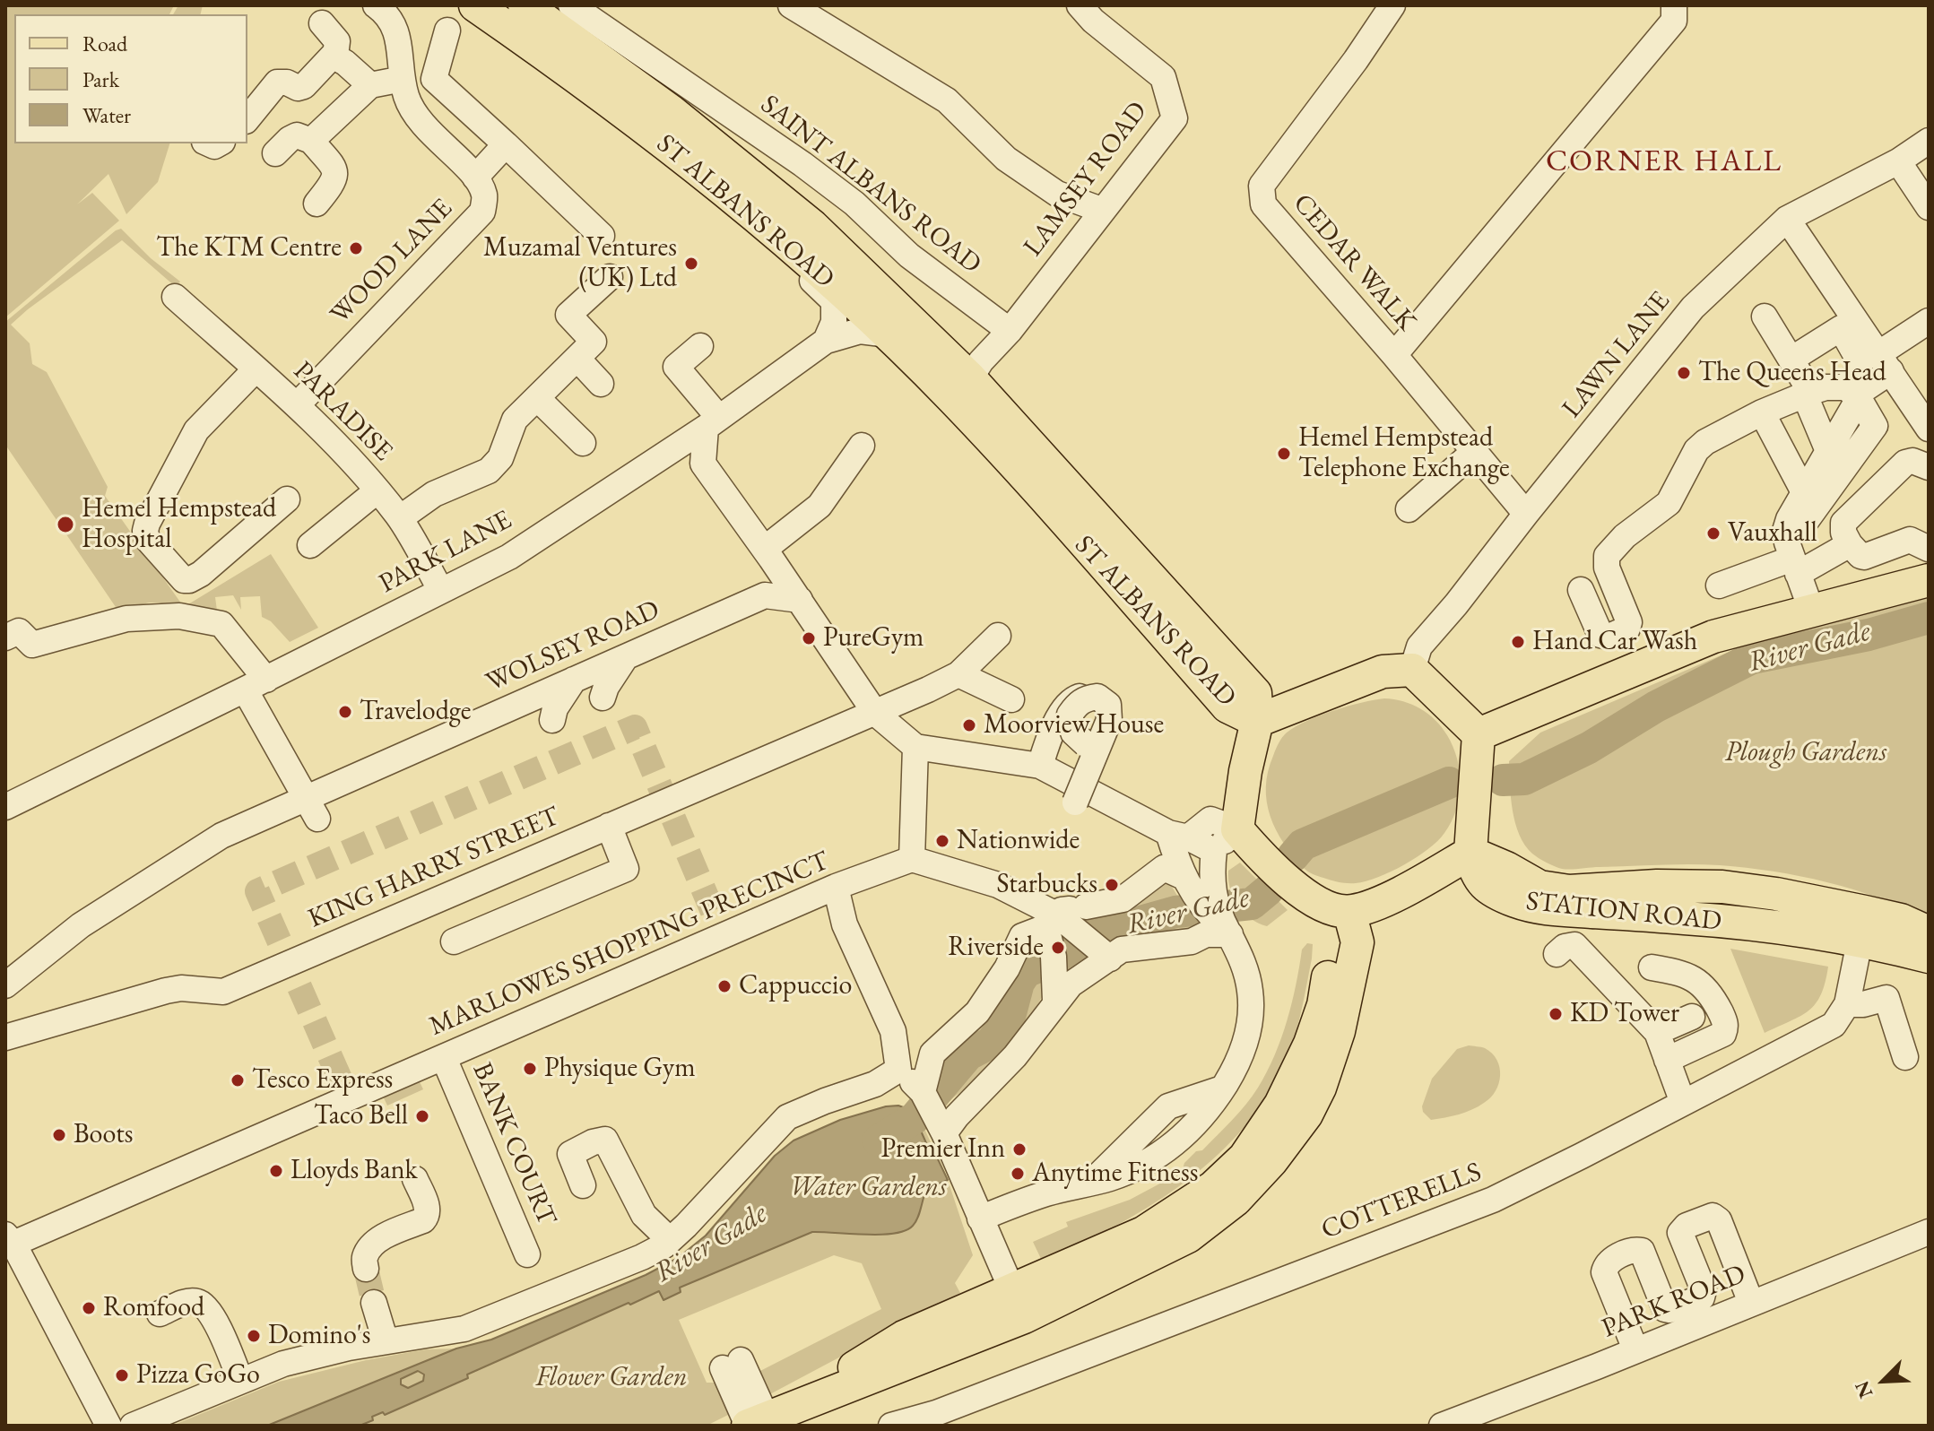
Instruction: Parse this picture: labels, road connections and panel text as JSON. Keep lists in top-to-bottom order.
{
  "streets": {
    "main road": ["ST ALBANS ROAD", "STATION ROAD"],
    "street": [
      "LAMSEY ROAD",
      "SAINT ALBANS ROAD",
      "WOOD LANE",
      "CEDAR WALK",
      "LAWN LANE",
      "PARADISE",
      "PARK LANE",
      "WOLSEY ROAD",
      "KING HARRY STREET",
      "MARLOWES SHOPPING PRECINCT",
      "BANK COURT",
      "COTTERELLS",
      "PARK ROAD"
    ]
  },
  "crossings": [
    ["LAMSEY ROAD", "SAINT ALBANS ROAD"],
    ["ST ALBANS ROAD", "LAWN LANE"],
    ["ST ALBANS ROAD", "PARK LANE"],
    ["ST ALBANS ROAD", "STATION ROAD"],
    ["WOOD LANE", "PARADISE"],
    ["CEDAR WALK", "LAWN LANE"],
    ["LAWN LANE", "STATION ROAD"],
    ["PARADISE", "PARK LANE"],
    ["MARLOWES SHOPPING PRECINCT", "BANK COURT"]
  ],
  "districts": ["CORNER HALL"],
  "water": ["River Gade"],
  "parks": ["Plough Gardens", "Water Gardens", "Flower Garden"],
  "places": [
    "The KTM Centre",
    "Muzamal Ventures (UK) Ltd",
    "The Queens Head",
    "Hemel Hempstead Telephone Exchange",
    "Hemel Hempstead Hospital",
    "Vauxhall",
    "PureGym",
    "Hand Car Wash",
    "Travelodge",
    "Moorview House",
    "Nationwide",
    "Starbucks",
    "Riverside",
    "Cappuccio",
    "KD Tower",
    "Physique Gym",
    "Tesco Express",
    "Taco Bell",
    "Boots",
    "Premier Inn",
    "Lloyds Bank",
    "Anytime Fitness",
    "Romfood",
    "Domino's",
    "Pizza GoGo"
  ],
  "legend": ["Road", "Park", "Water"],
  "north": "bottom left"
}
